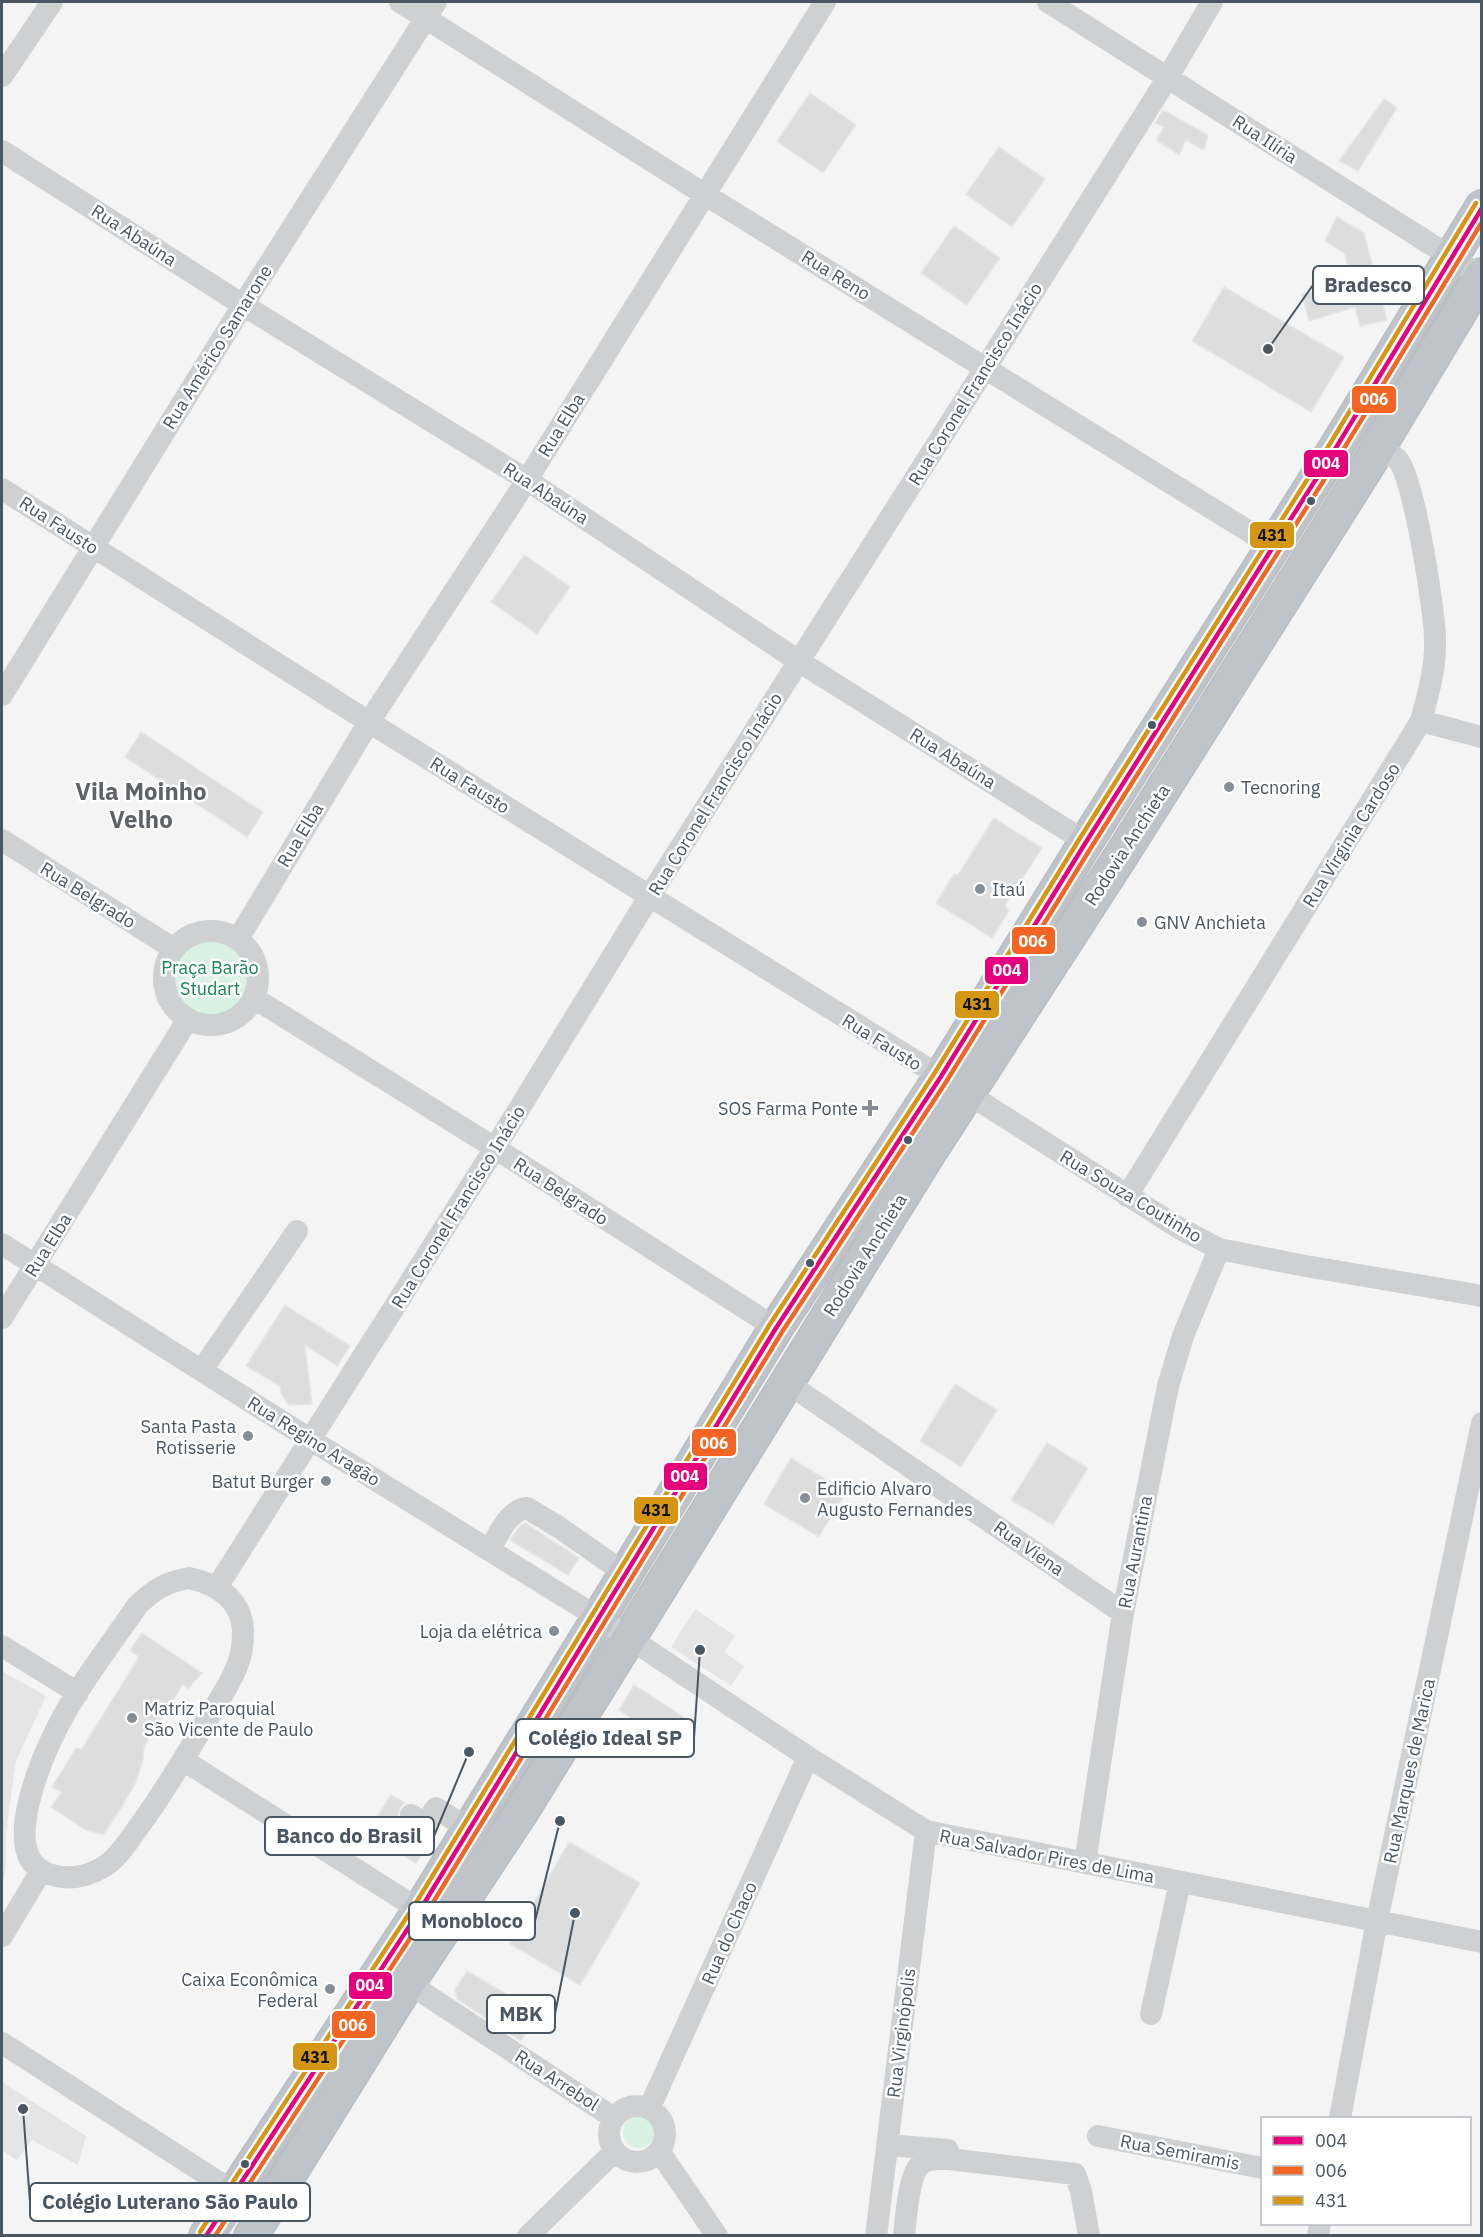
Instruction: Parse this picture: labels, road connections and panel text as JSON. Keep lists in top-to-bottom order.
{
  "streets": {
    "highway": ["Rodovia Anchieta"],
    "street": [
      "Rua Ilíria",
      "Rua Abaúna",
      "Rua Reno",
      "Rua Américo Samarone",
      "Rua Coronel Francisco Inácio",
      "Rua Elba",
      "Rua Fausto",
      "Rua Virginia Cardoso",
      "Rua Belgrado",
      "Rua Souza Coutinho",
      "Rua Regino Aragão",
      "Rua Viena",
      "Rua Aurantina",
      "Rua Marques de Marica",
      "Rua Salvador Pires de Lima",
      "Rua do Chaco",
      "Rua Virginópolis",
      "Rua Arrebol",
      "Rua Semiramis"
    ]
  },
  "crossings": [
    ["Rua Ilíria", "Rua Coronel Francisco Inácio"],
    ["Rua Ilíria", "Rodovia Anchieta"],
    ["Rua Abaúna", "Rua Américo Samarone"],
    ["Rua Abaúna", "Rua Coronel Francisco Inácio"],
    ["Rua Abaúna", "Rua Elba"],
    ["Rua Abaúna", "Rodovia Anchieta"],
    ["Rua Reno", "Rua Américo Samarone"],
    ["Rua Reno", "Rua Coronel Francisco Inácio"],
    ["Rua Reno", "Rua Elba"],
    ["Rua Reno", "Rodovia Anchieta"],
    ["Rua Américo Samarone", "Rua Fausto"],
    ["Rua Coronel Francisco Inácio", "Rua Fausto"],
    ["Rua Coronel Francisco Inácio", "Rua Belgrado"],
    ["Rua Coronel Francisco Inácio", "Rua Regino Aragão"],
    ["Rua Elba", "Rua Fausto"],
    ["Rua Elba", "Rua Belgrado"],
    ["Rua Elba", "Rua Regino Aragão"],
    ["Rua Fausto", "Rodovia Anchieta"],
    ["Rua Fausto", "Rua Souza Coutinho"],
    ["Rua Virginia Cardoso", "Rodovia Anchieta"],
    ["Rua Virginia Cardoso", "Rua Souza Coutinho"],
    ["Rodovia Anchieta", "Rua Belgrado"],
    ["Rodovia Anchieta", "Rua Souza Coutinho"],
    ["Rodovia Anchieta", "Rua Regino Aragão"],
    ["Rodovia Anchieta", "Rua Viena"],
    ["Rodovia Anchieta", "Rua Salvador Pires de Lima"],
    ["Rodovia Anchieta", "Rua Arrebol"],
    ["Rua Souza Coutinho", "Rua Aurantina"],
    ["Rua Regino Aragão", "Rua Salvador Pires de Lima"],
    ["Rua Viena", "Rua Aurantina"],
    ["Rua Aurantina", "Rua Salvador Pires de Lima"],
    ["Rua Marques de Marica", "Rua Salvador Pires de Lima"],
    ["Rua Salvador Pires de Lima", "Rua do Chaco"],
    ["Rua Salvador Pires de Lima", "Rua Virginópolis"],
    ["Rua do Chaco", "Rua Arrebol"]
  ],
  "districts": ["Vila Moinho Velho"],
  "parks": ["Praça Barão Studart"],
  "places": {
    "other": [
      "Bradesco",
      "Tecnoring",
      "Itaú",
      "GNV Anchieta",
      "Santa Pasta Rotisserie",
      "Batut Burger",
      "Edificio Alvaro Augusto Fernandes",
      "Loja da elétrica",
      "Colégio Ideal SP",
      "Matriz Paroquial São Vicente de Paulo",
      "Banco do Brasil",
      "Monobloco",
      "MBK",
      "Caixa Econômica Federal",
      "Colégio Luterano São Paulo"
    ],
    "health": ["SOS Farma Ponte"]
  },
  "lines": ["transit line 431", "transit line 004", "transit line 006"],
  "legend": ["004", "006", "431"]
}
